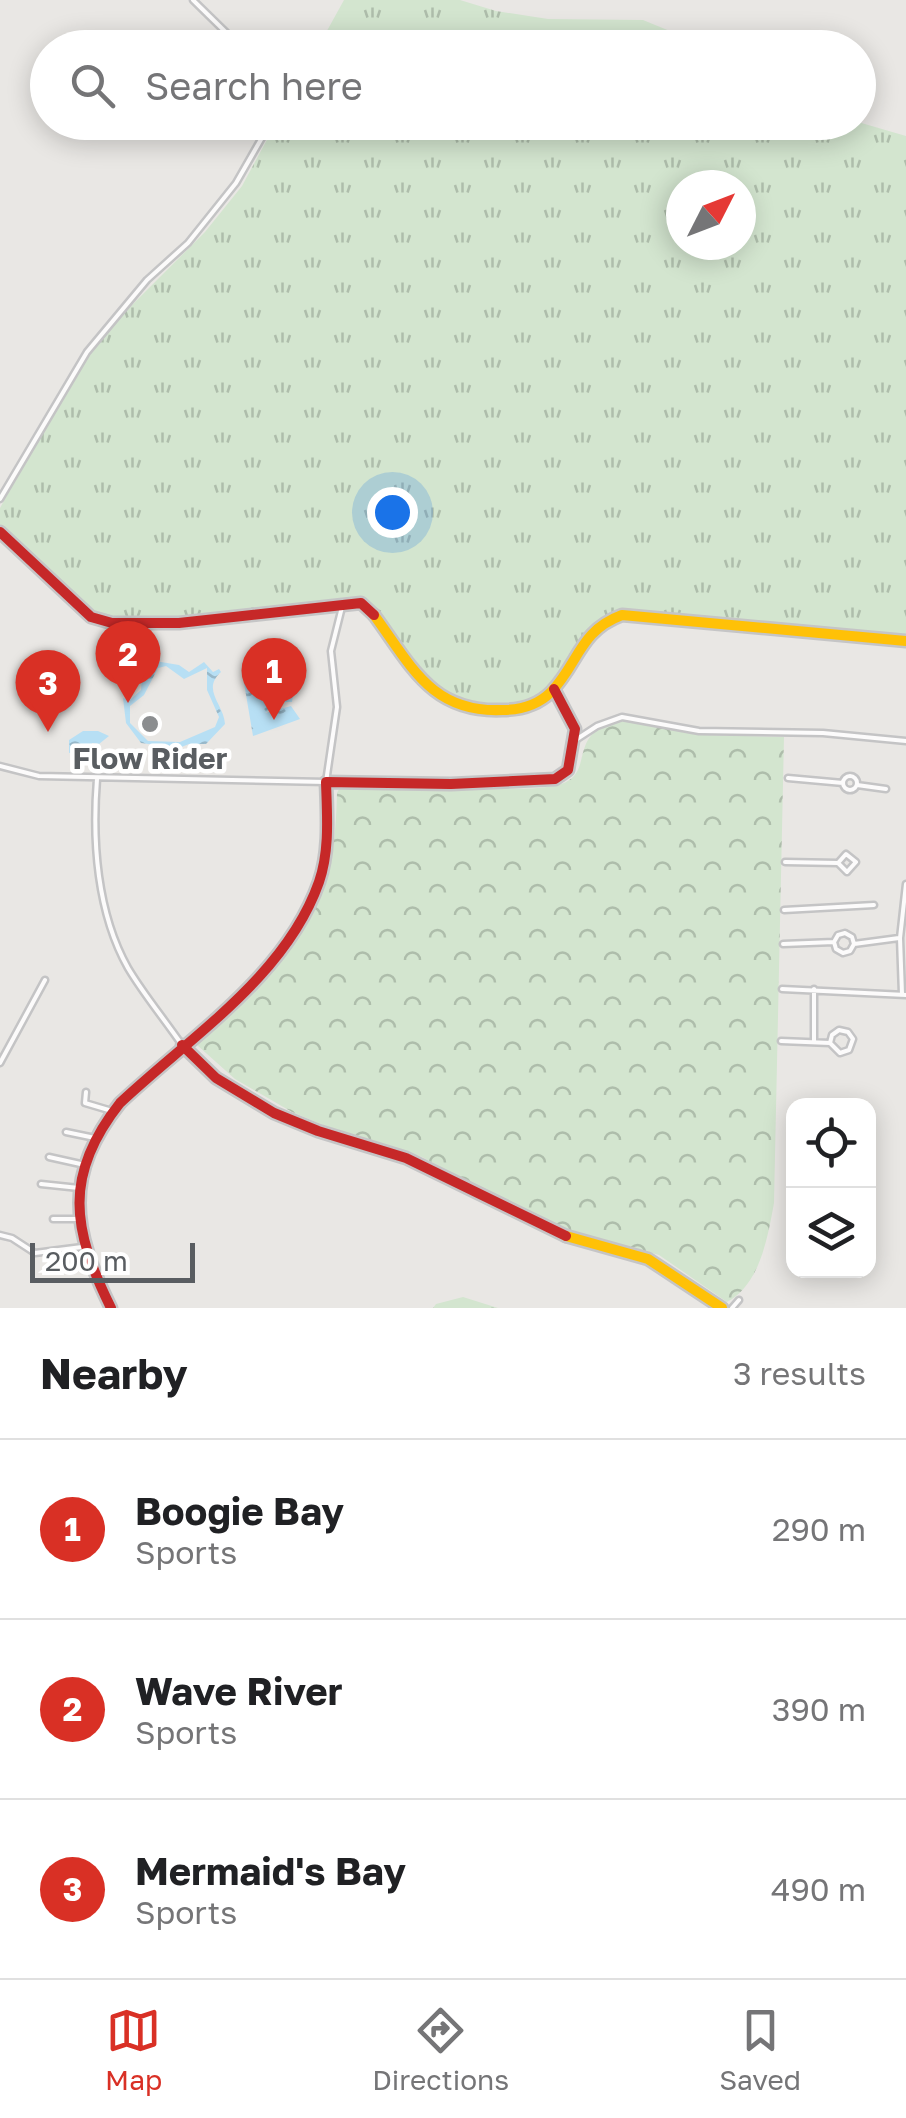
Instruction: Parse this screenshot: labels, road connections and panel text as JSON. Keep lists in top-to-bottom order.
{
  "places": ["Flow Rider"],
  "scale_bar": "200 m",
  "north": "top right",
  "page": {
    "search": "Search here",
    "pins": ["2", "1", "3"],
    "scale": "200 m",
    "heading": ["Nearby", "3 results"],
    "list": [
      {
        "mark": "1",
        "name": "Boogie Bay",
        "note": "Sports",
        "value": "290 m"
      },
      {
        "mark": "2",
        "name": "Wave River",
        "note": "Sports",
        "value": "390 m"
      },
      {
        "mark": "3",
        "name": "Mermaid's Bay",
        "note": "Sports",
        "value": "490 m"
      }
    ],
    "nav": ["Map", "Directions", "Saved"]
  }
}
